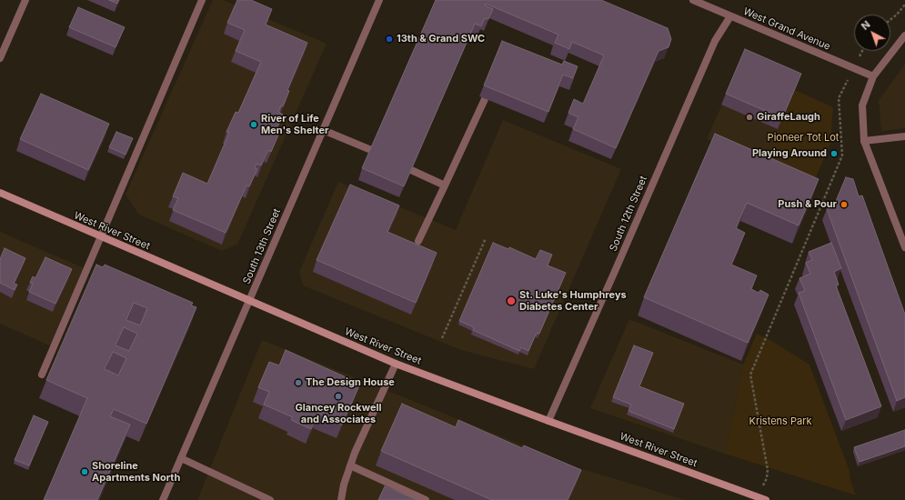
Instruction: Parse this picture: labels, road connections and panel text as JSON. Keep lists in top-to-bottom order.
{
  "streets": {
    "main road": ["West River Street"],
    "street": ["West Grand Avenue", "South 12th Street", "South 13th Street"]
  },
  "crossings": [
    ["West Grand Avenue", "South 12th Street"],
    ["South 12th Street", "West River Street"],
    ["West River Street", "South 13th Street"]
  ],
  "parks": ["Pioneer Tot Lot", "Kristens Park"],
  "places": [
    "13th & Grand SWC",
    "GiraffeLaugh",
    "River of Life Men's Shelter",
    "Playing Around",
    "Push & Pour",
    "St. Luke's Humphreys Diabetes Center",
    "The Design House",
    "Glancey Rockwell and Associates",
    "Shoreline Apartments North"
  ],
  "north": "top left"
}
